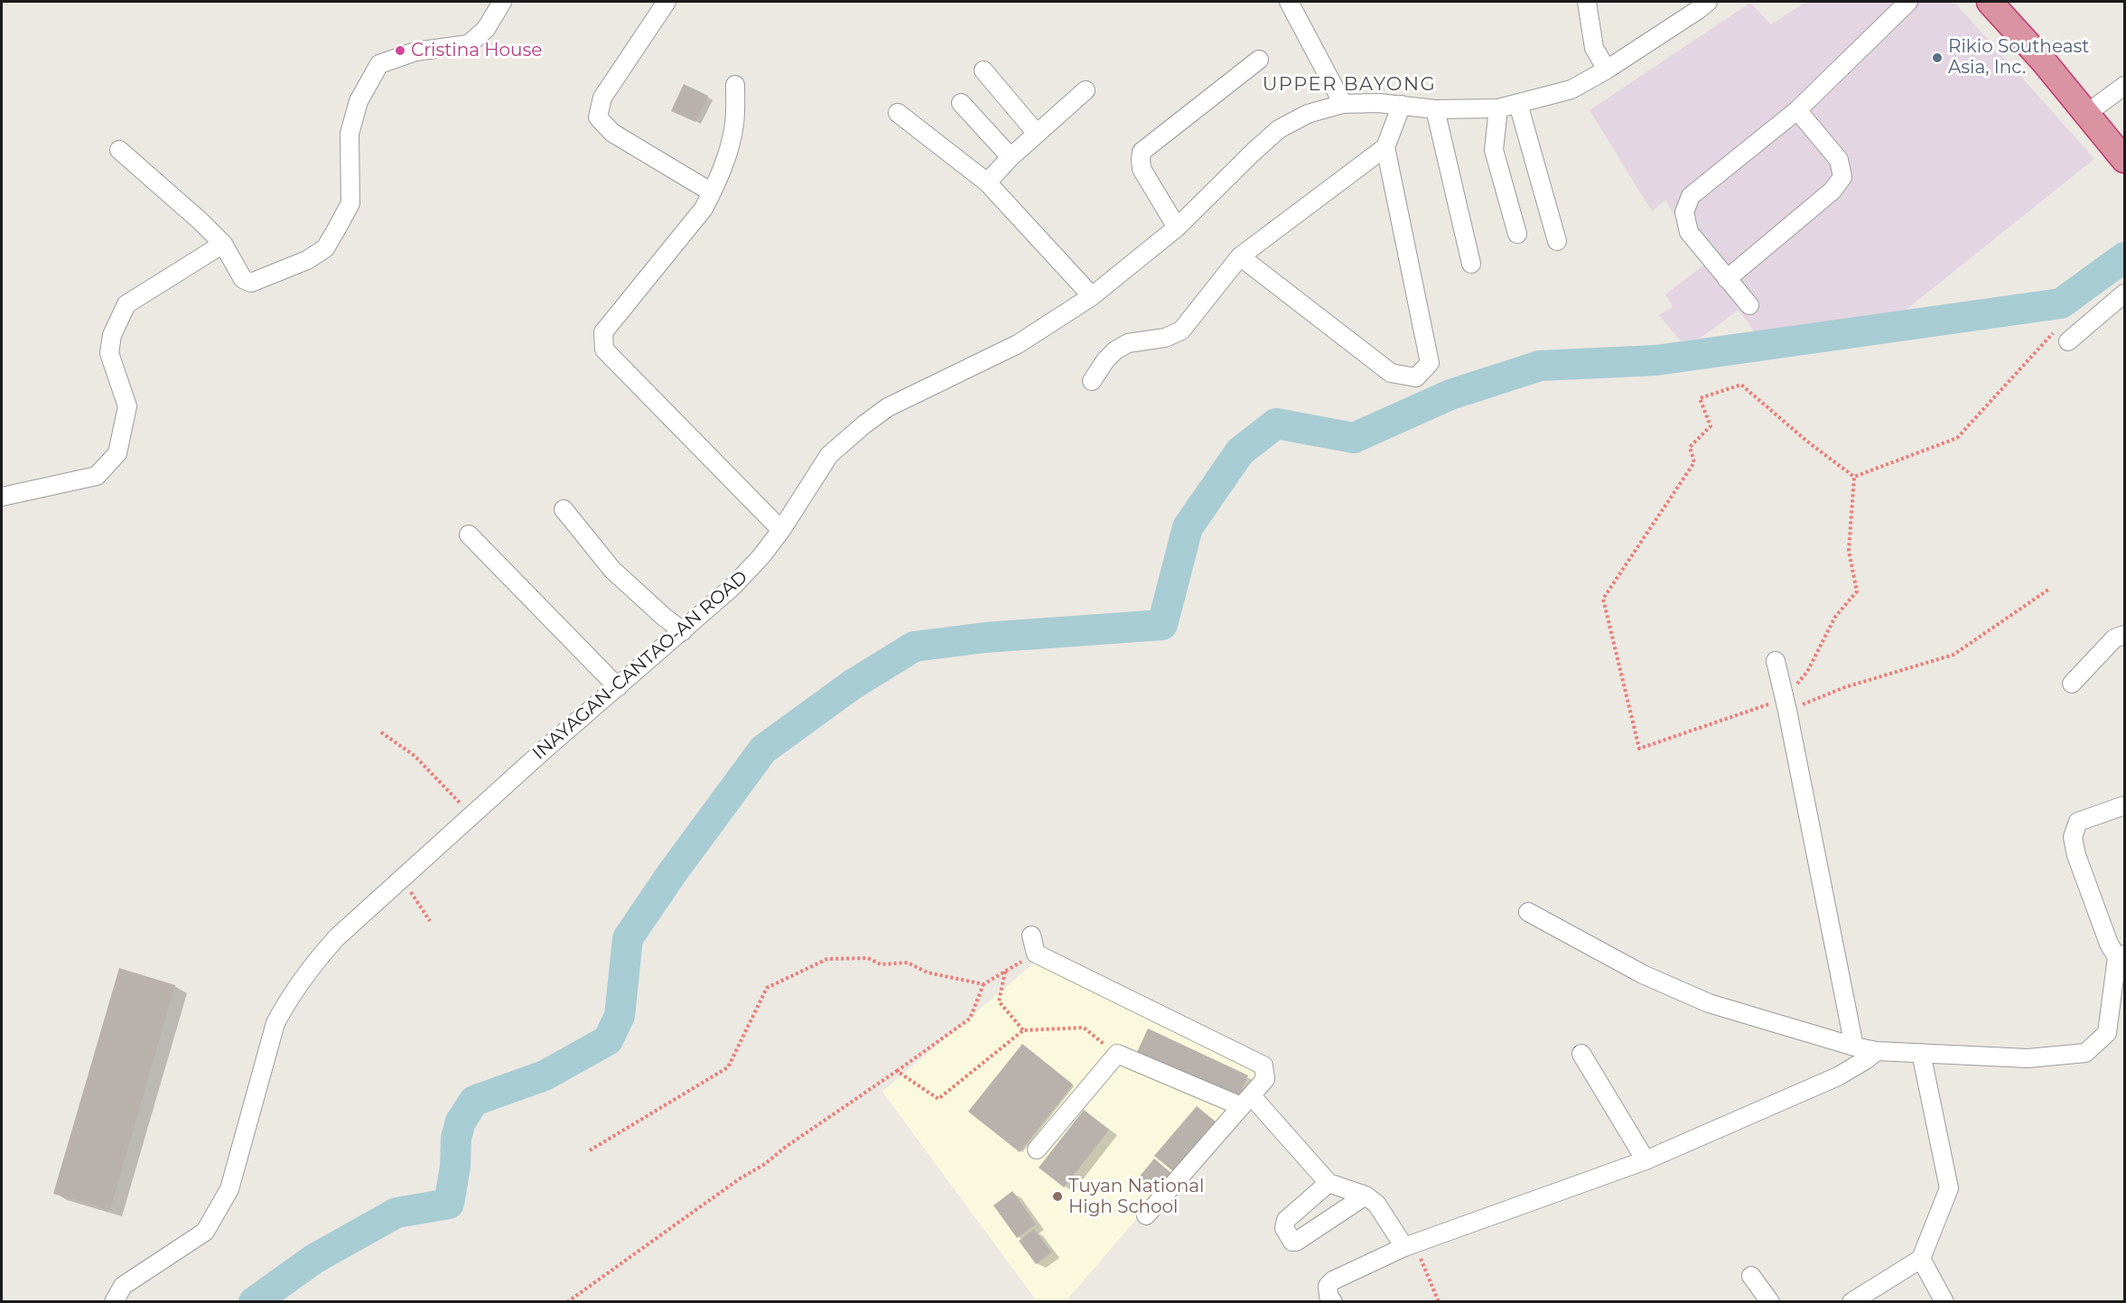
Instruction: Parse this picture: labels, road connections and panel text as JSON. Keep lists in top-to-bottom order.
{
  "streets": {
    "street": ["INAYAGAN-CANTAO-AN ROAD"]
  },
  "districts": ["UPPER BAYONG"],
  "places": ["Cristina House", "Rikio Southeast Asia, Inc.", "Tuyan National High School"]
}
